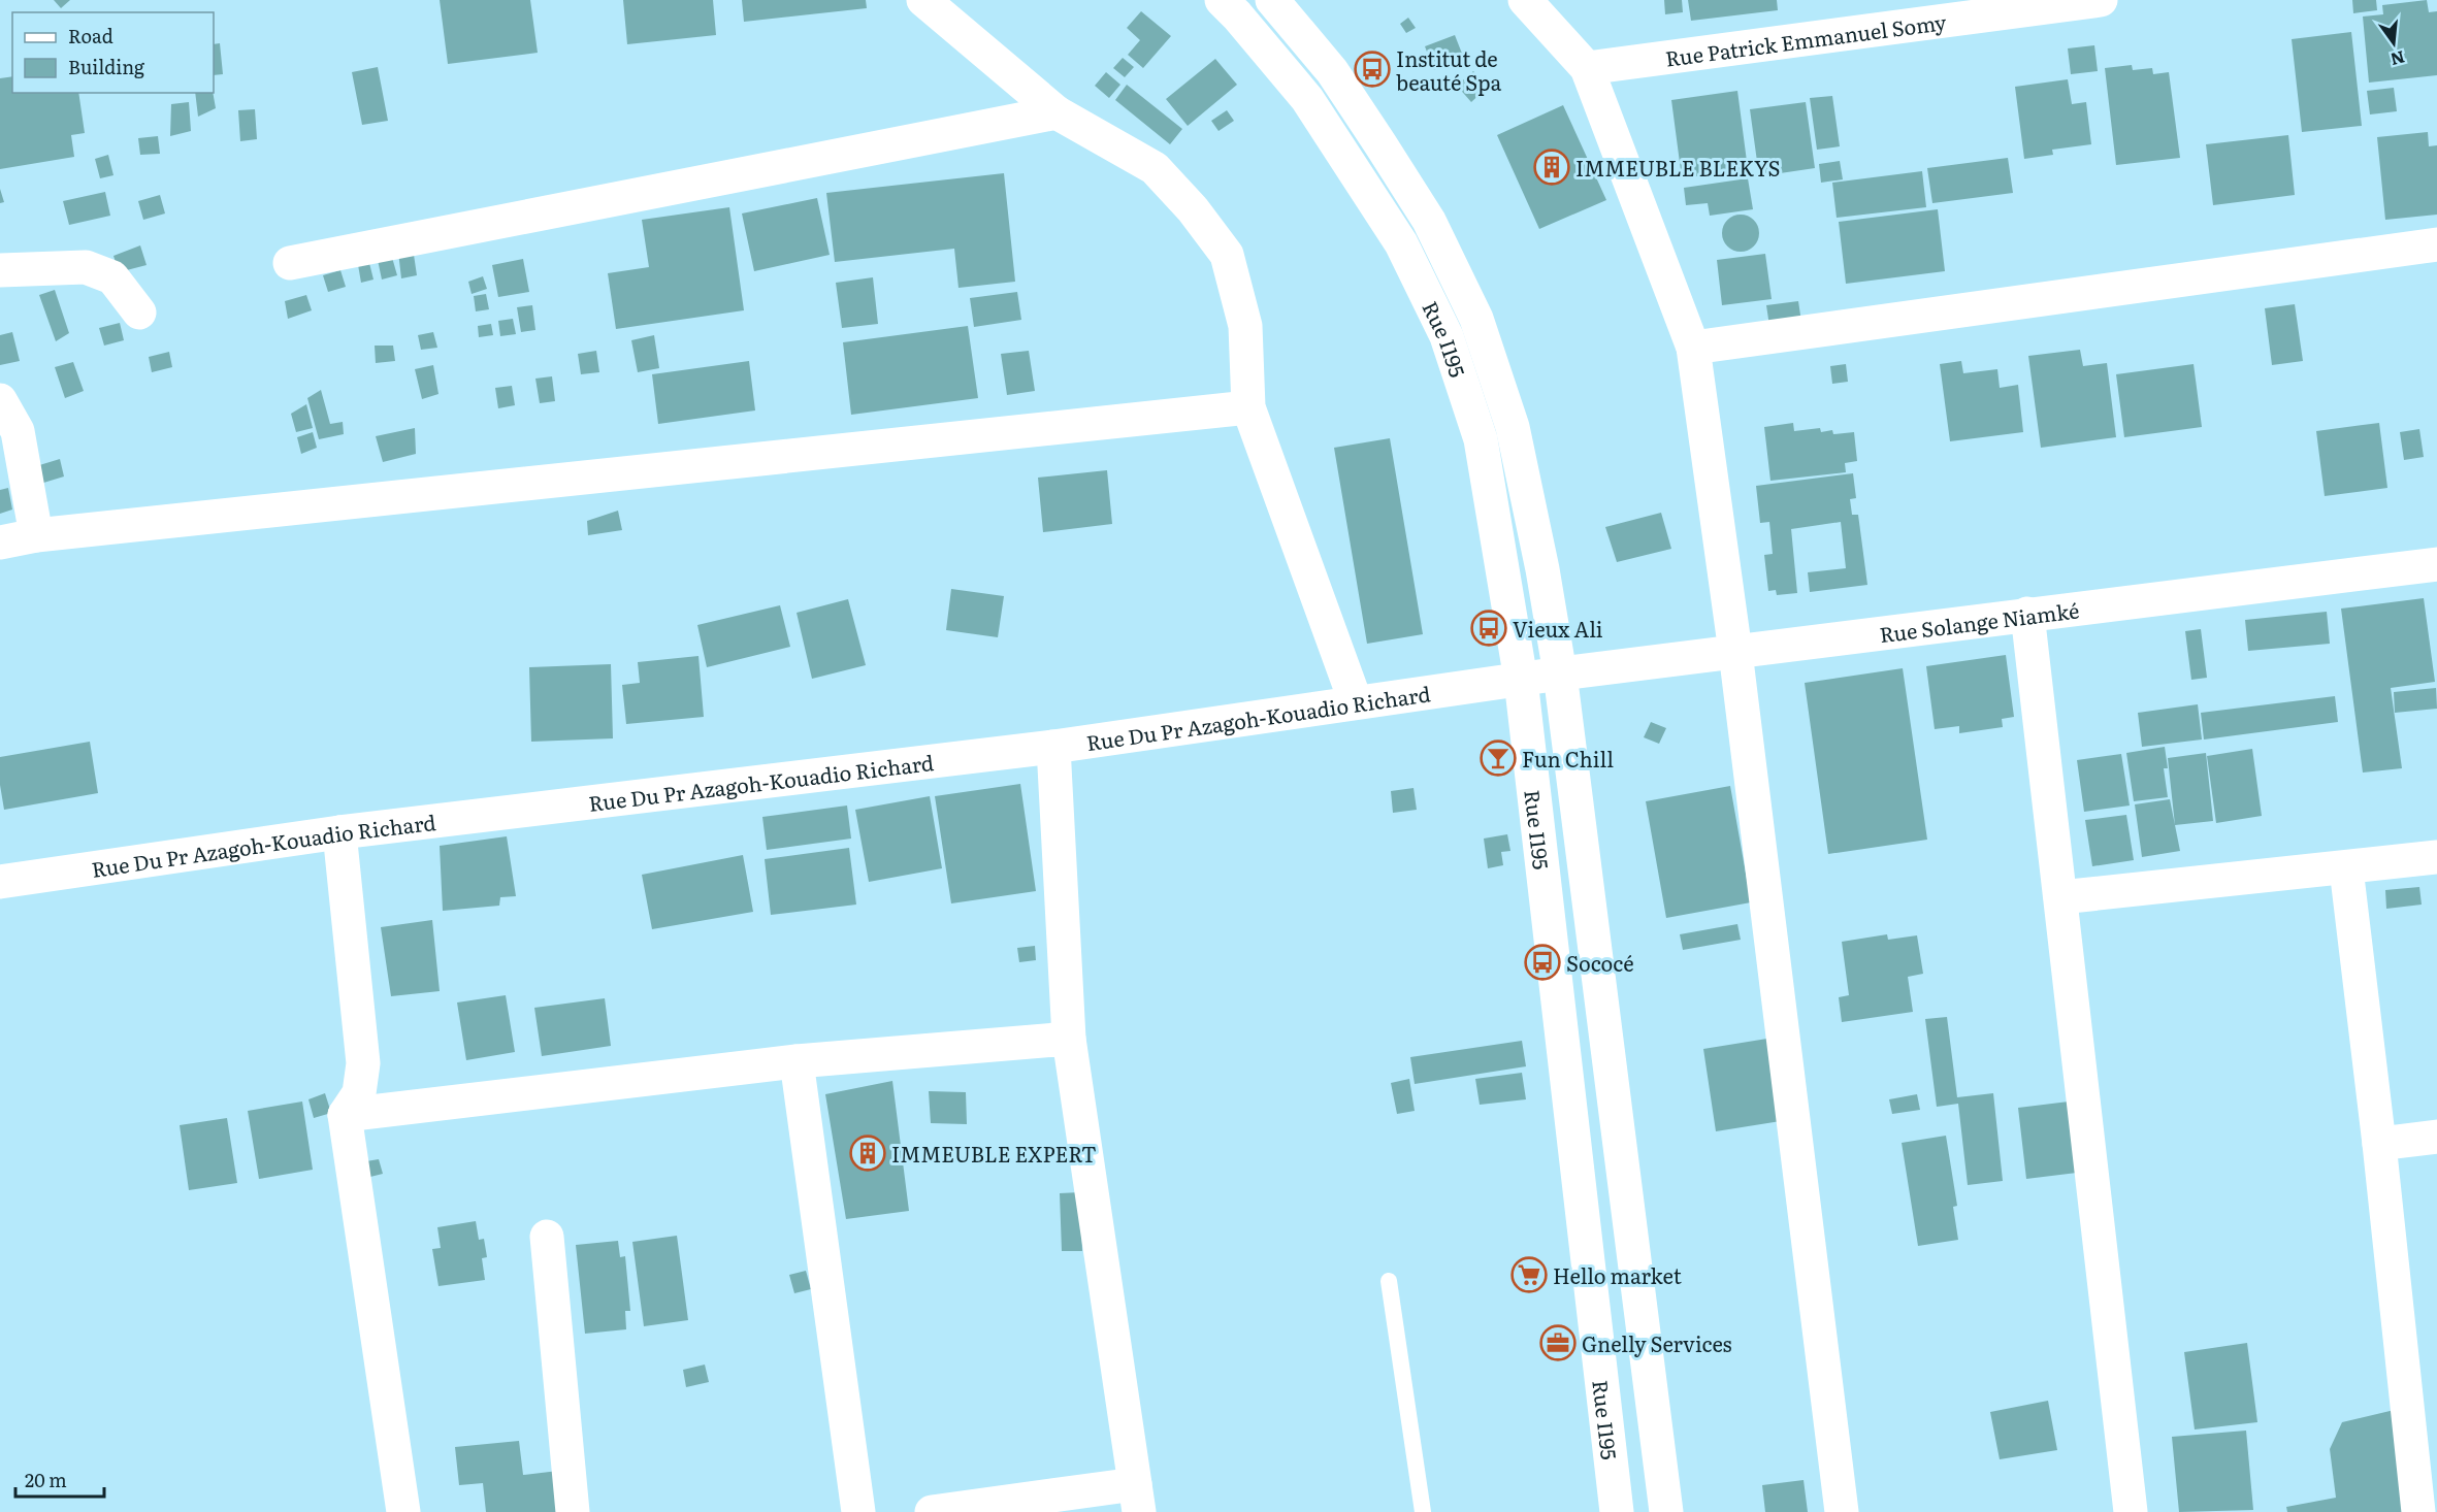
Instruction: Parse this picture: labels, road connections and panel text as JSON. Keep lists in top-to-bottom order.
{
  "streets": {
    "street": [
      "Rue Patrick Emmanuel Somy",
      "Rue I195",
      "Rue Solange Niamké",
      "Rue Du Pr Azagoh-Kouadio Richard"
    ]
  },
  "crossings": [
    ["Rue I195", "Rue Solange Niamké"],
    ["Rue I195", "Rue Du Pr Azagoh-Kouadio Richard"],
    ["Rue Solange Niamké", "Rue Du Pr Azagoh-Kouadio Richard"]
  ],
  "places": {
    "bus stop": ["Institut de beauté Spa", "Vieux Ali", "Sococé"],
    "building": ["IMMEUBLE BLEKYS", "IMMEUBLE EXPERT"],
    "bar": ["Fun Chill"],
    "supermarket": ["Hello market"],
    "office": ["Gnelly Services"]
  },
  "legend": ["Road", "Building"],
  "scale_bar": "20 m",
  "north": "bottom"
}
